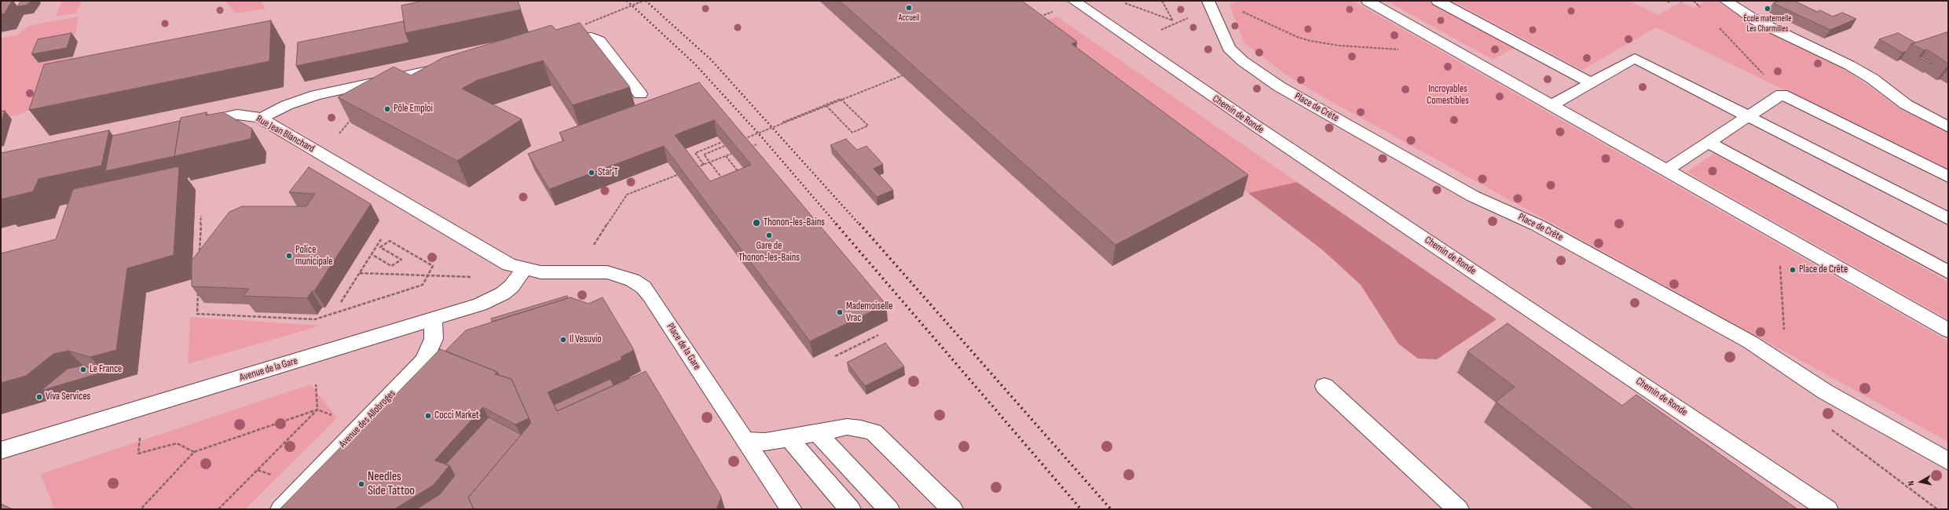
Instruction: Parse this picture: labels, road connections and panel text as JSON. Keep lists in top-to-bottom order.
{
  "streets": {
    "street": [
      "Place de Crête",
      "Chemin de Ronde",
      "Rue Jean Blanchard",
      "Place de la Gare",
      "Avenue de la Gare",
      "Avenue des Allobroges"
    ]
  },
  "crossings": [
    ["Rue Jean Blanchard", "Place de la Gare"],
    ["Rue Jean Blanchard", "Avenue de la Gare"],
    ["Place de la Gare", "Avenue de la Gare"],
    ["Avenue de la Gare", "Avenue des Allobroges"]
  ],
  "parks": ["Incroyables Comestibles"],
  "places": [
    "Accueil",
    "École maternelle Les Charmilles",
    "Pôle Emploi",
    "Star'T",
    "Thonon-les-Bains",
    "Gare de Thonon-les-Bains",
    "Police municipale",
    "Place de Crête",
    "Mademoiselle Vrac",
    "Il Vesuvio",
    "Le France",
    "Viva Services",
    "Cocci Market",
    "Needles Side Tattoo"
  ],
  "north": "left"
}
